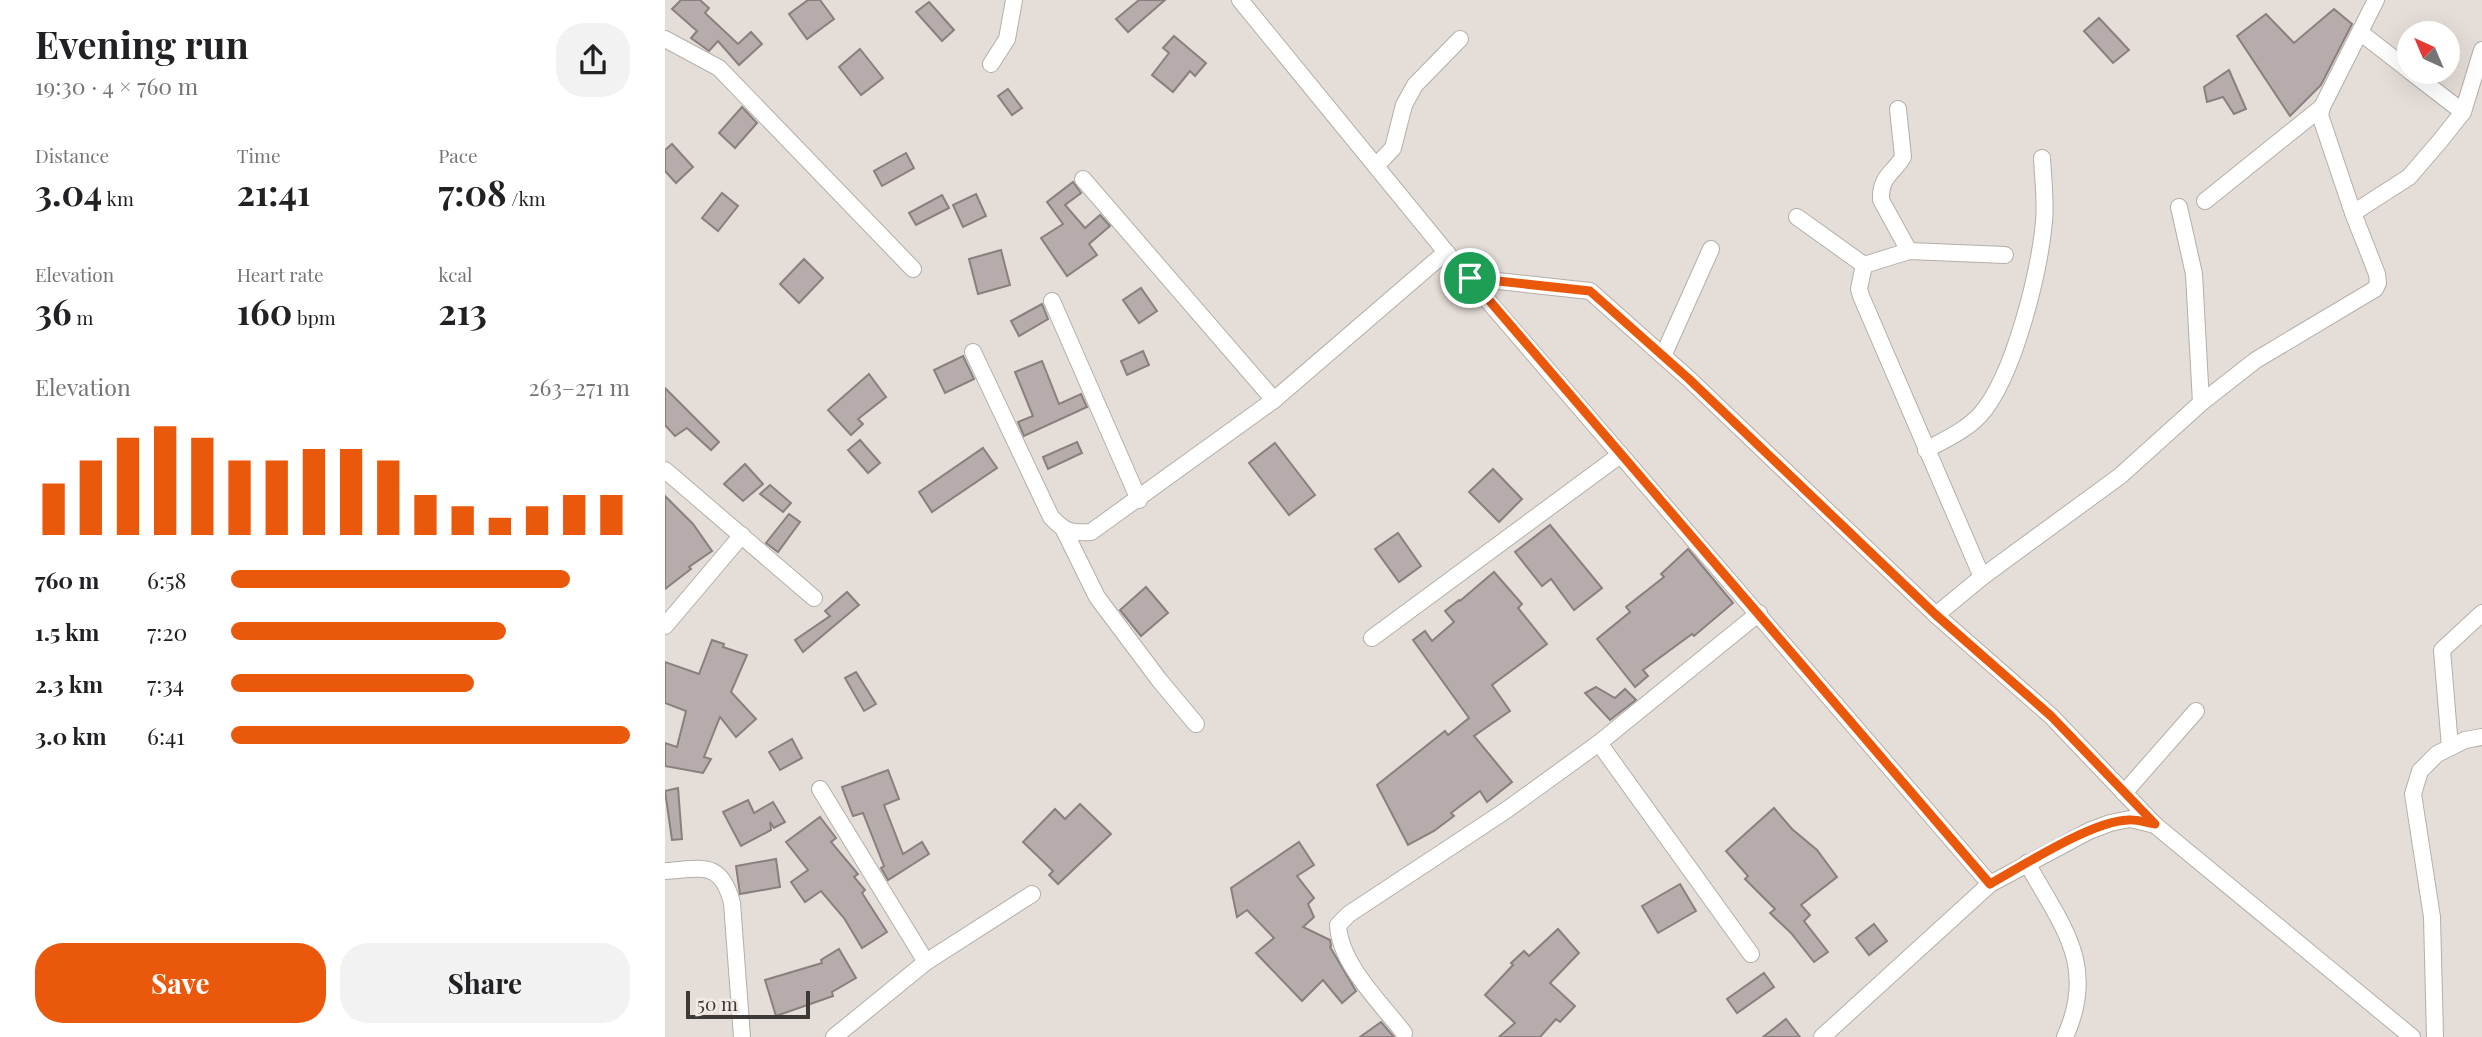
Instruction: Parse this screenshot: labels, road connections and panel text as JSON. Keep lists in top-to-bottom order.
{
  "scale_bar": "50 m",
  "north": "top left",
  "page": {
    "heading": ["Evening run", "19:30 · 4 × 760 m"],
    "stats": [
      ["Distance", "3.04 km"],
      ["Time", "21:41"],
      ["Pace", "7:08 /km"],
      ["Elevation", "36 m"],
      ["Heart rate", "160 bpm"],
      ["kcal", "213"]
    ],
    "chart": ["Elevation", "263–271 m"],
    "list": [
      {
        "name": "760 m",
        "note": "6:58"
      },
      {
        "name": "1.5 km",
        "note": "7:20"
      },
      {
        "name": "2.3 km",
        "note": "7:34"
      },
      {
        "name": "3.0 km",
        "note": "6:41"
      }
    ],
    "buttons": ["Save", "Share"],
    "scale": "50 m"
  }
}
